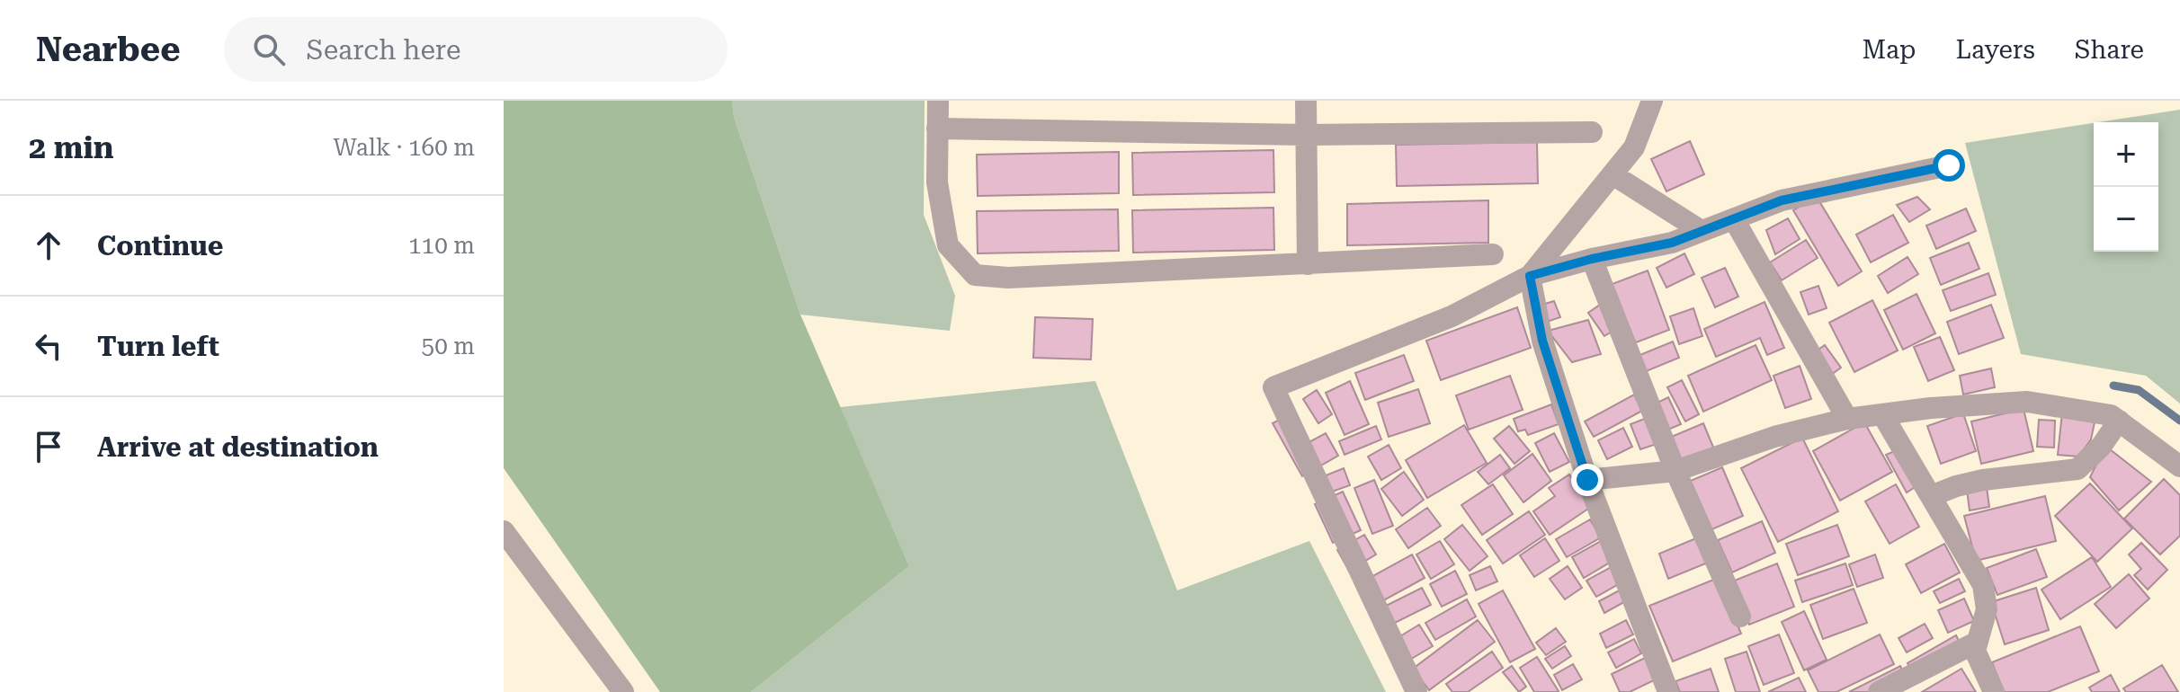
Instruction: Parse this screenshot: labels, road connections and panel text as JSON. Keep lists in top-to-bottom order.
{
  "page": {
    "header": "Nearbee",
    "search": "Search here",
    "nav": ["Map", "Layers", "Share"],
    "heading": ["2 min", "Walk · 160 m"],
    "map_buttons": ["+", "−"],
    "list": [
      ["Continue", "110 m"],
      ["Turn left", "50 m"],
      "Arrive at destination"
    ]
  }
}
